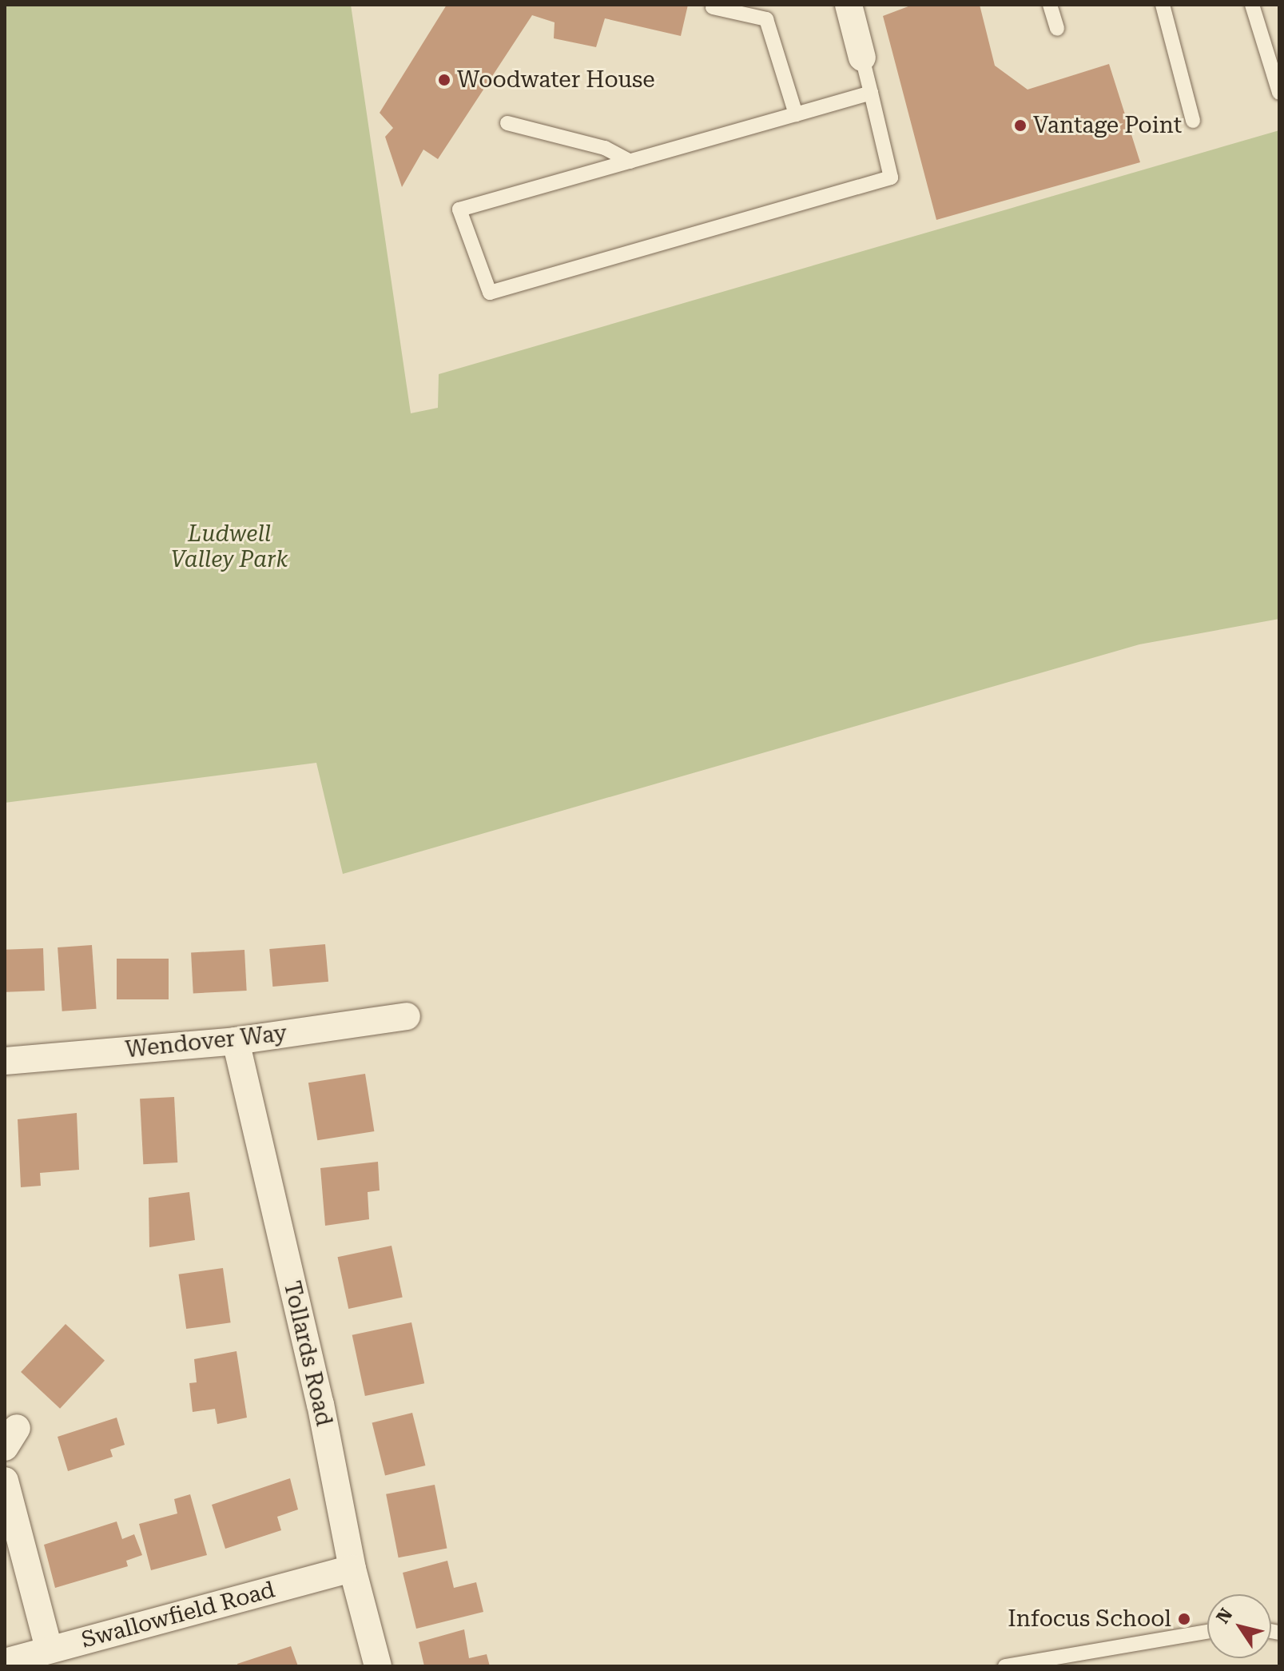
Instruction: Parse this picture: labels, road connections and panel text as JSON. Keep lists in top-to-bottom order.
{
  "streets": {
    "street": ["Wendover Way", "Tollards Road", "Swallowfield Road"]
  },
  "crossings": [
    ["Wendover Way", "Tollards Road"],
    ["Tollards Road", "Swallowfield Road"]
  ],
  "parks": ["Ludwell Valley Park"],
  "places": ["Woodwater House", "Vantage Point", "Infocus School"],
  "north": "top left"
}
